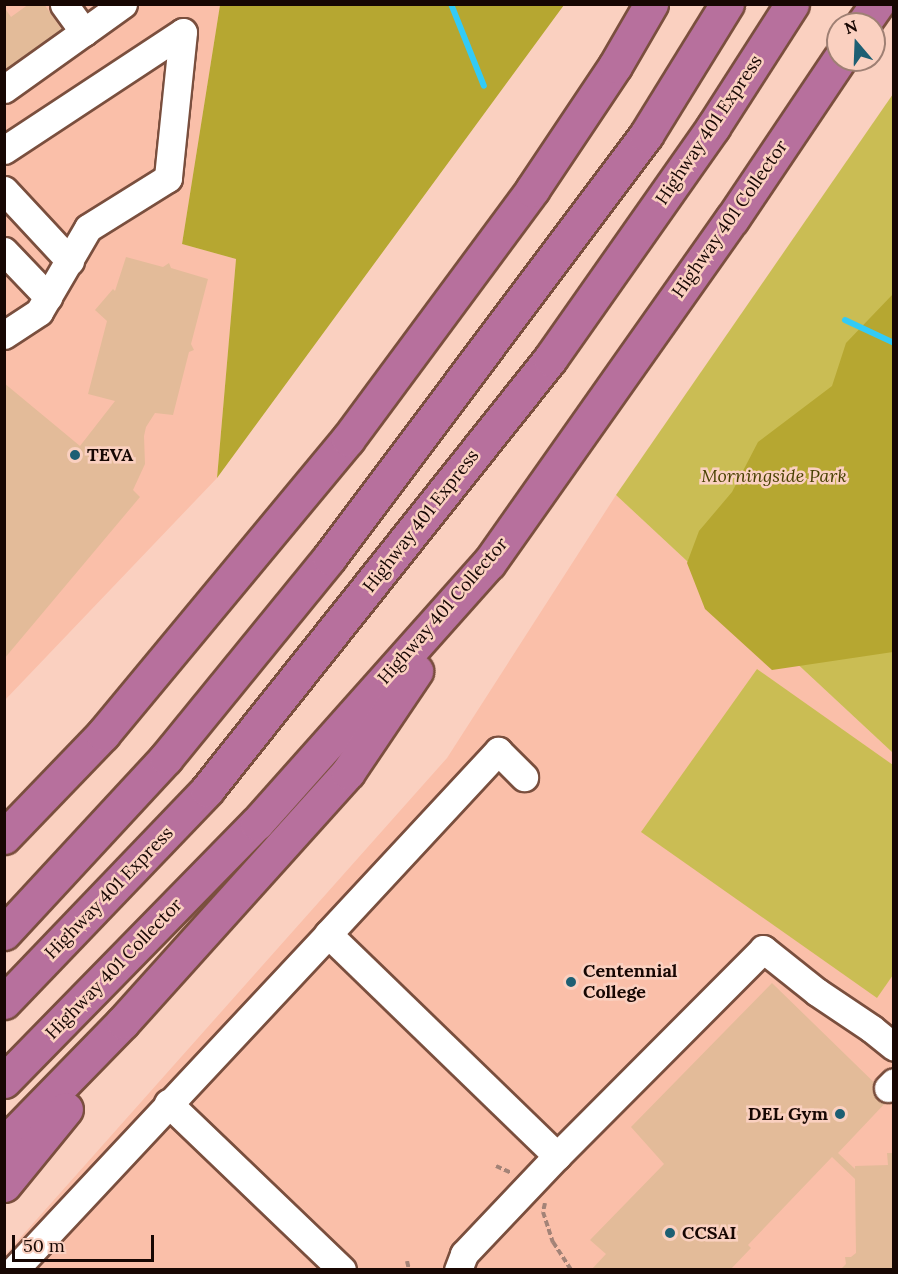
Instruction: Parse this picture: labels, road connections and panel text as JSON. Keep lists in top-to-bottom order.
{
  "streets": {
    "highway": ["Highway 401 Express", "Highway 401 Collector"]
  },
  "parks": ["Morningside Park"],
  "places": [
    "TEVA",
    "Centennial College",
    "DEL Gym",
    "CCSAI"
  ],
  "scale_bar": "50 m",
  "north": "top"
}
